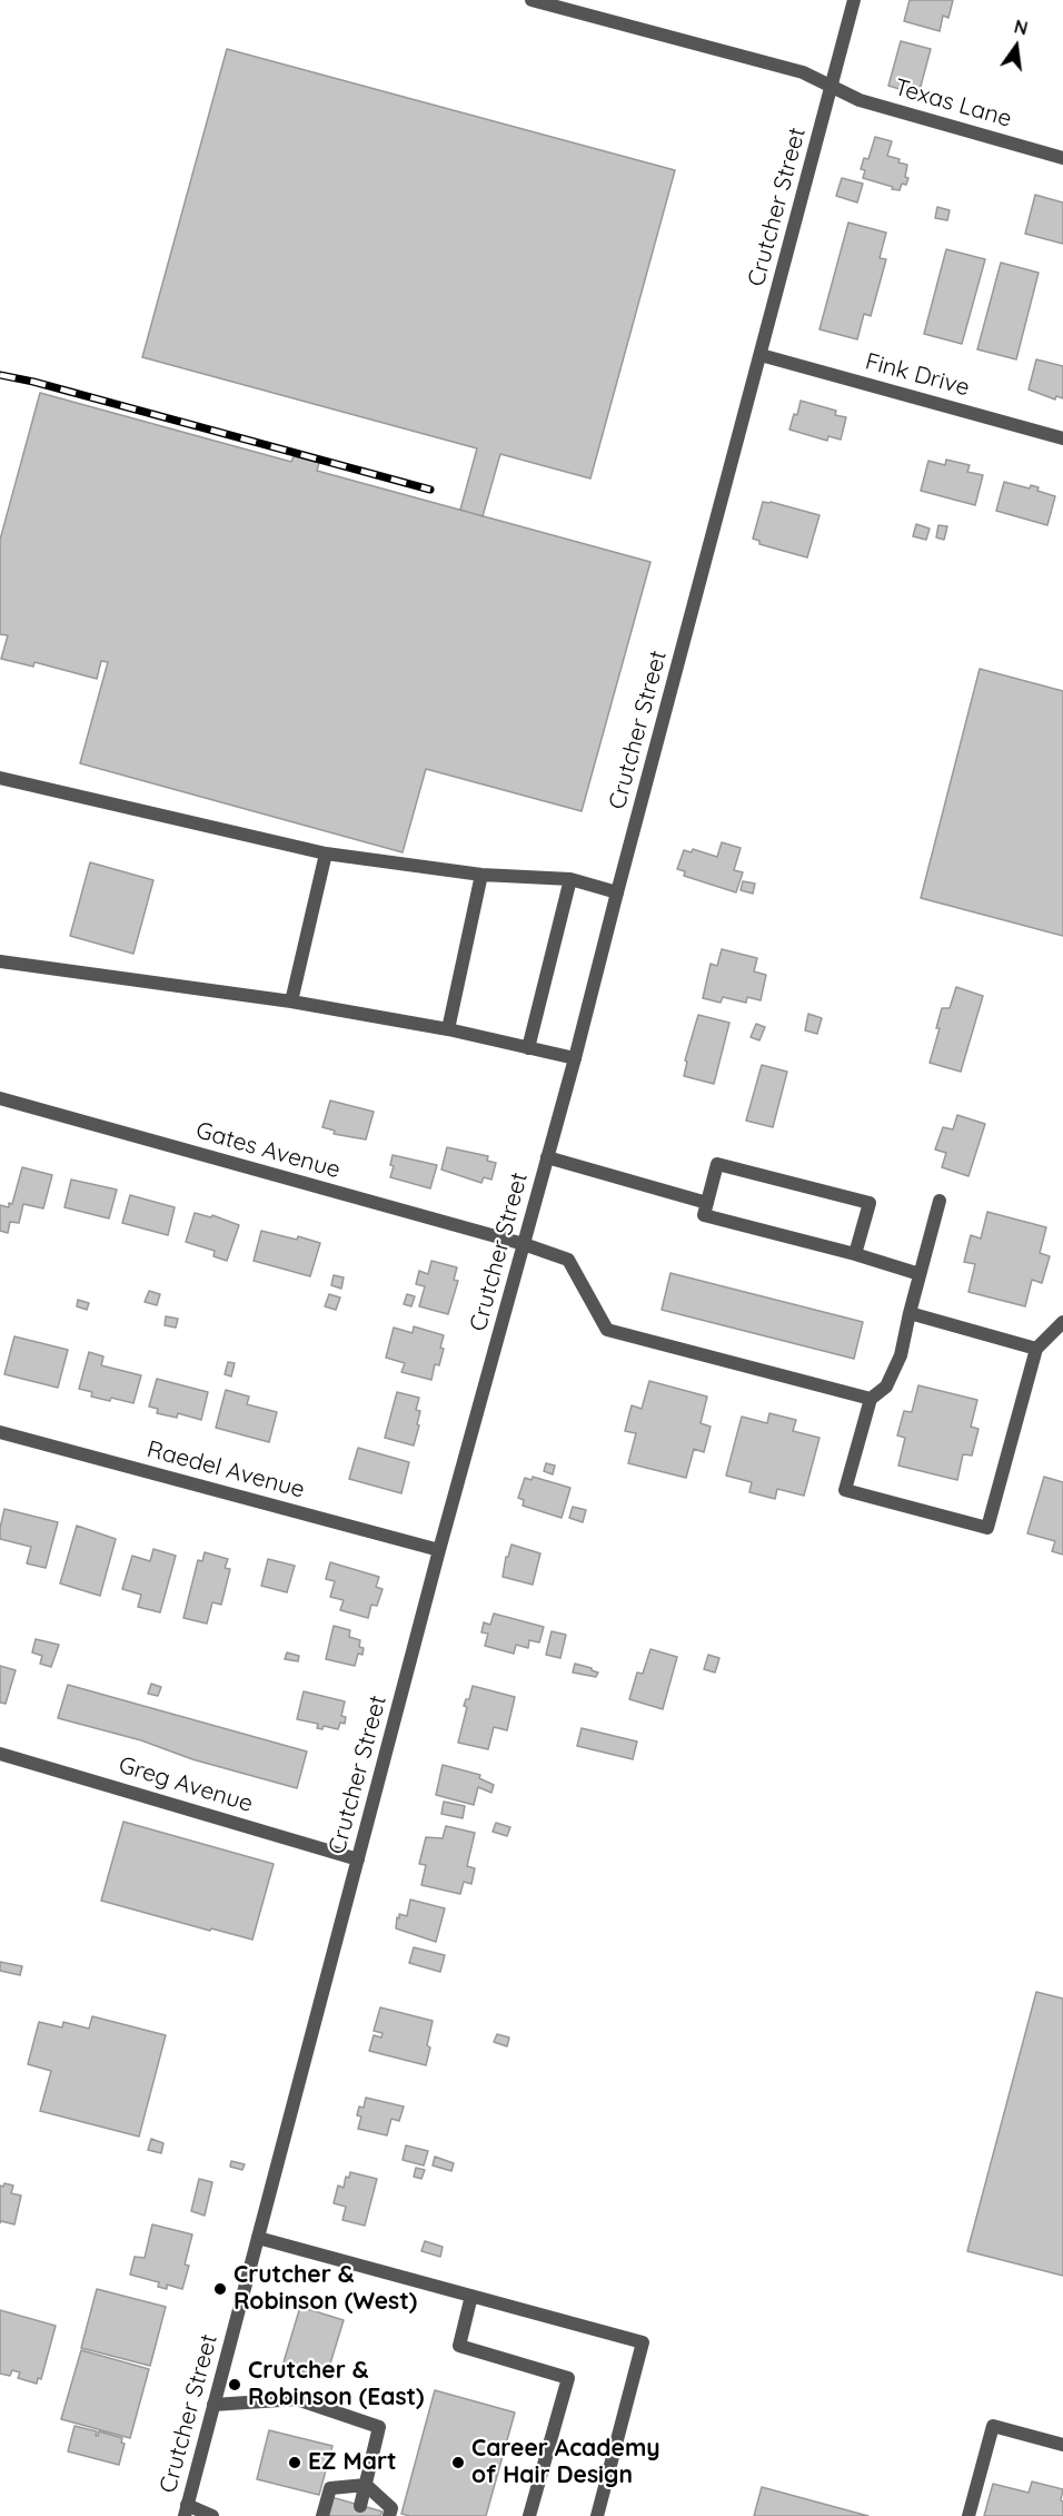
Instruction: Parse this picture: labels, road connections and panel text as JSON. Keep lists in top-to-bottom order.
{
  "streets": {
    "street": [
      "Texas Lane",
      "Crutcher Street",
      "Fink Drive",
      "Gates Avenue",
      "Raedel Avenue",
      "Greg Avenue"
    ]
  },
  "crossings": [
    ["Texas Lane", "Crutcher Street"],
    ["Crutcher Street", "Fink Drive"],
    ["Crutcher Street", "Gates Avenue"],
    ["Crutcher Street", "Raedel Avenue"],
    ["Crutcher Street", "Greg Avenue"]
  ],
  "places": [
    "Crutcher & Robinson (West)",
    "Crutcher & Robinson (East)",
    "EZ Mart",
    "Career Academy of Hair Design"
  ],
  "north": "top"
}
